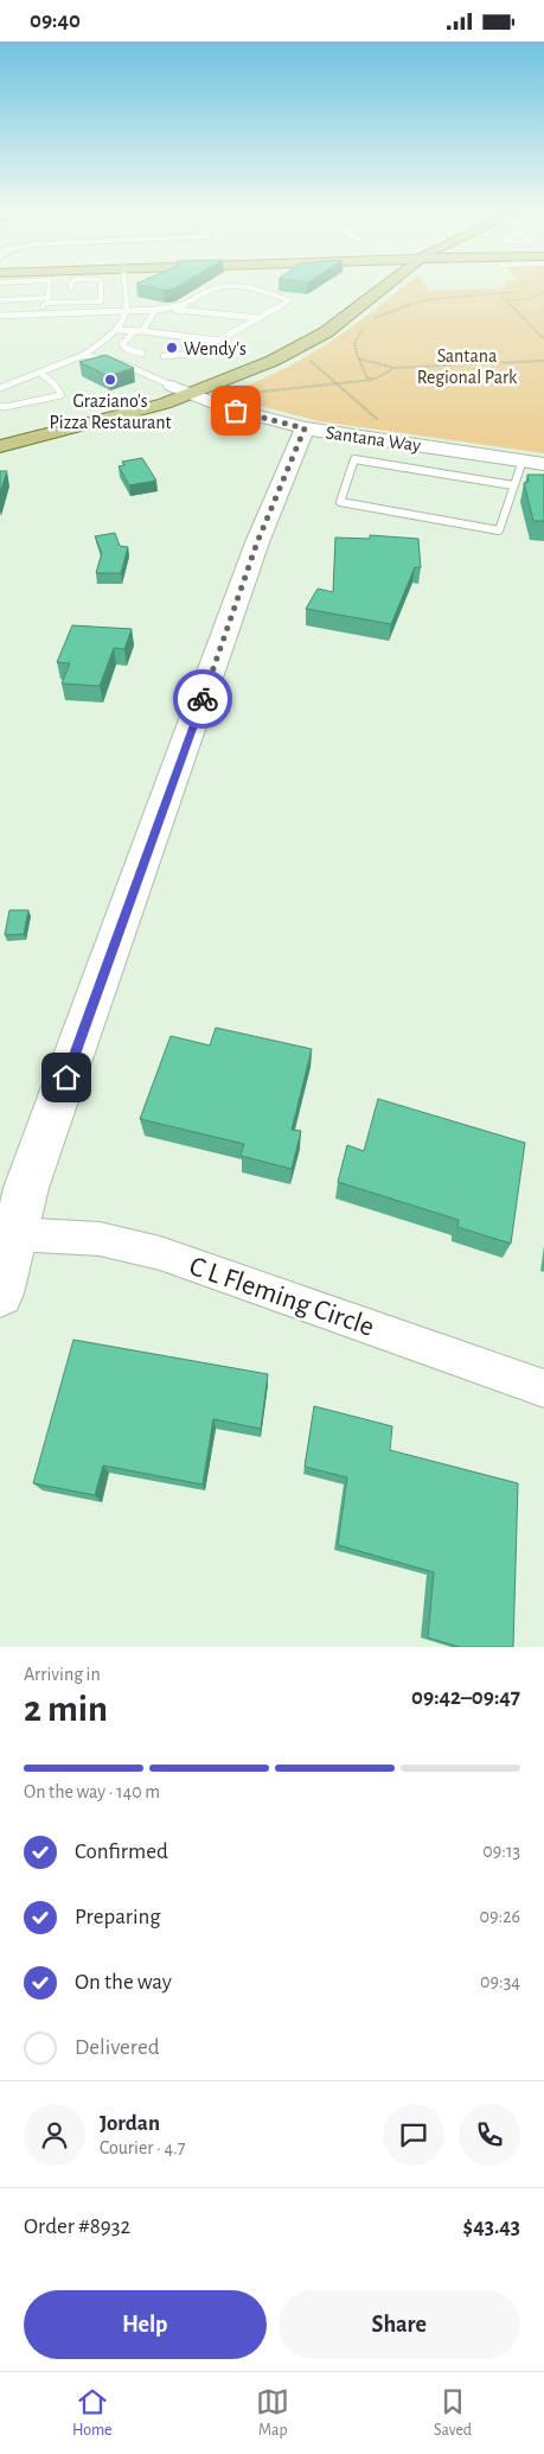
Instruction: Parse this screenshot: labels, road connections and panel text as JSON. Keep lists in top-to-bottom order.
{
  "streets": {
    "street": ["Santana Way", "C L Fleming Circle"]
  },
  "parks": ["Santana Regional Park"],
  "places": ["Wendy's", "Graziano's Pizza Restaurant"],
  "page": {
    "status": "09:40",
    "heading": ["2 min", "Arriving in", "09:42–09:47"],
    "panel": [
      "Jordan",
      "Courier · 4.7",
      "Order #8932",
      "$43.43"
    ],
    "bar": "On the way · 140 m",
    "list": [
      ["Confirmed", "09:13"],
      ["Preparing", "09:26"],
      ["On the way", "09:34"],
      "Delivered"
    ],
    "buttons": ["Help", "Share"],
    "tabs": ["Home", "Map", "Saved"]
  }
}
